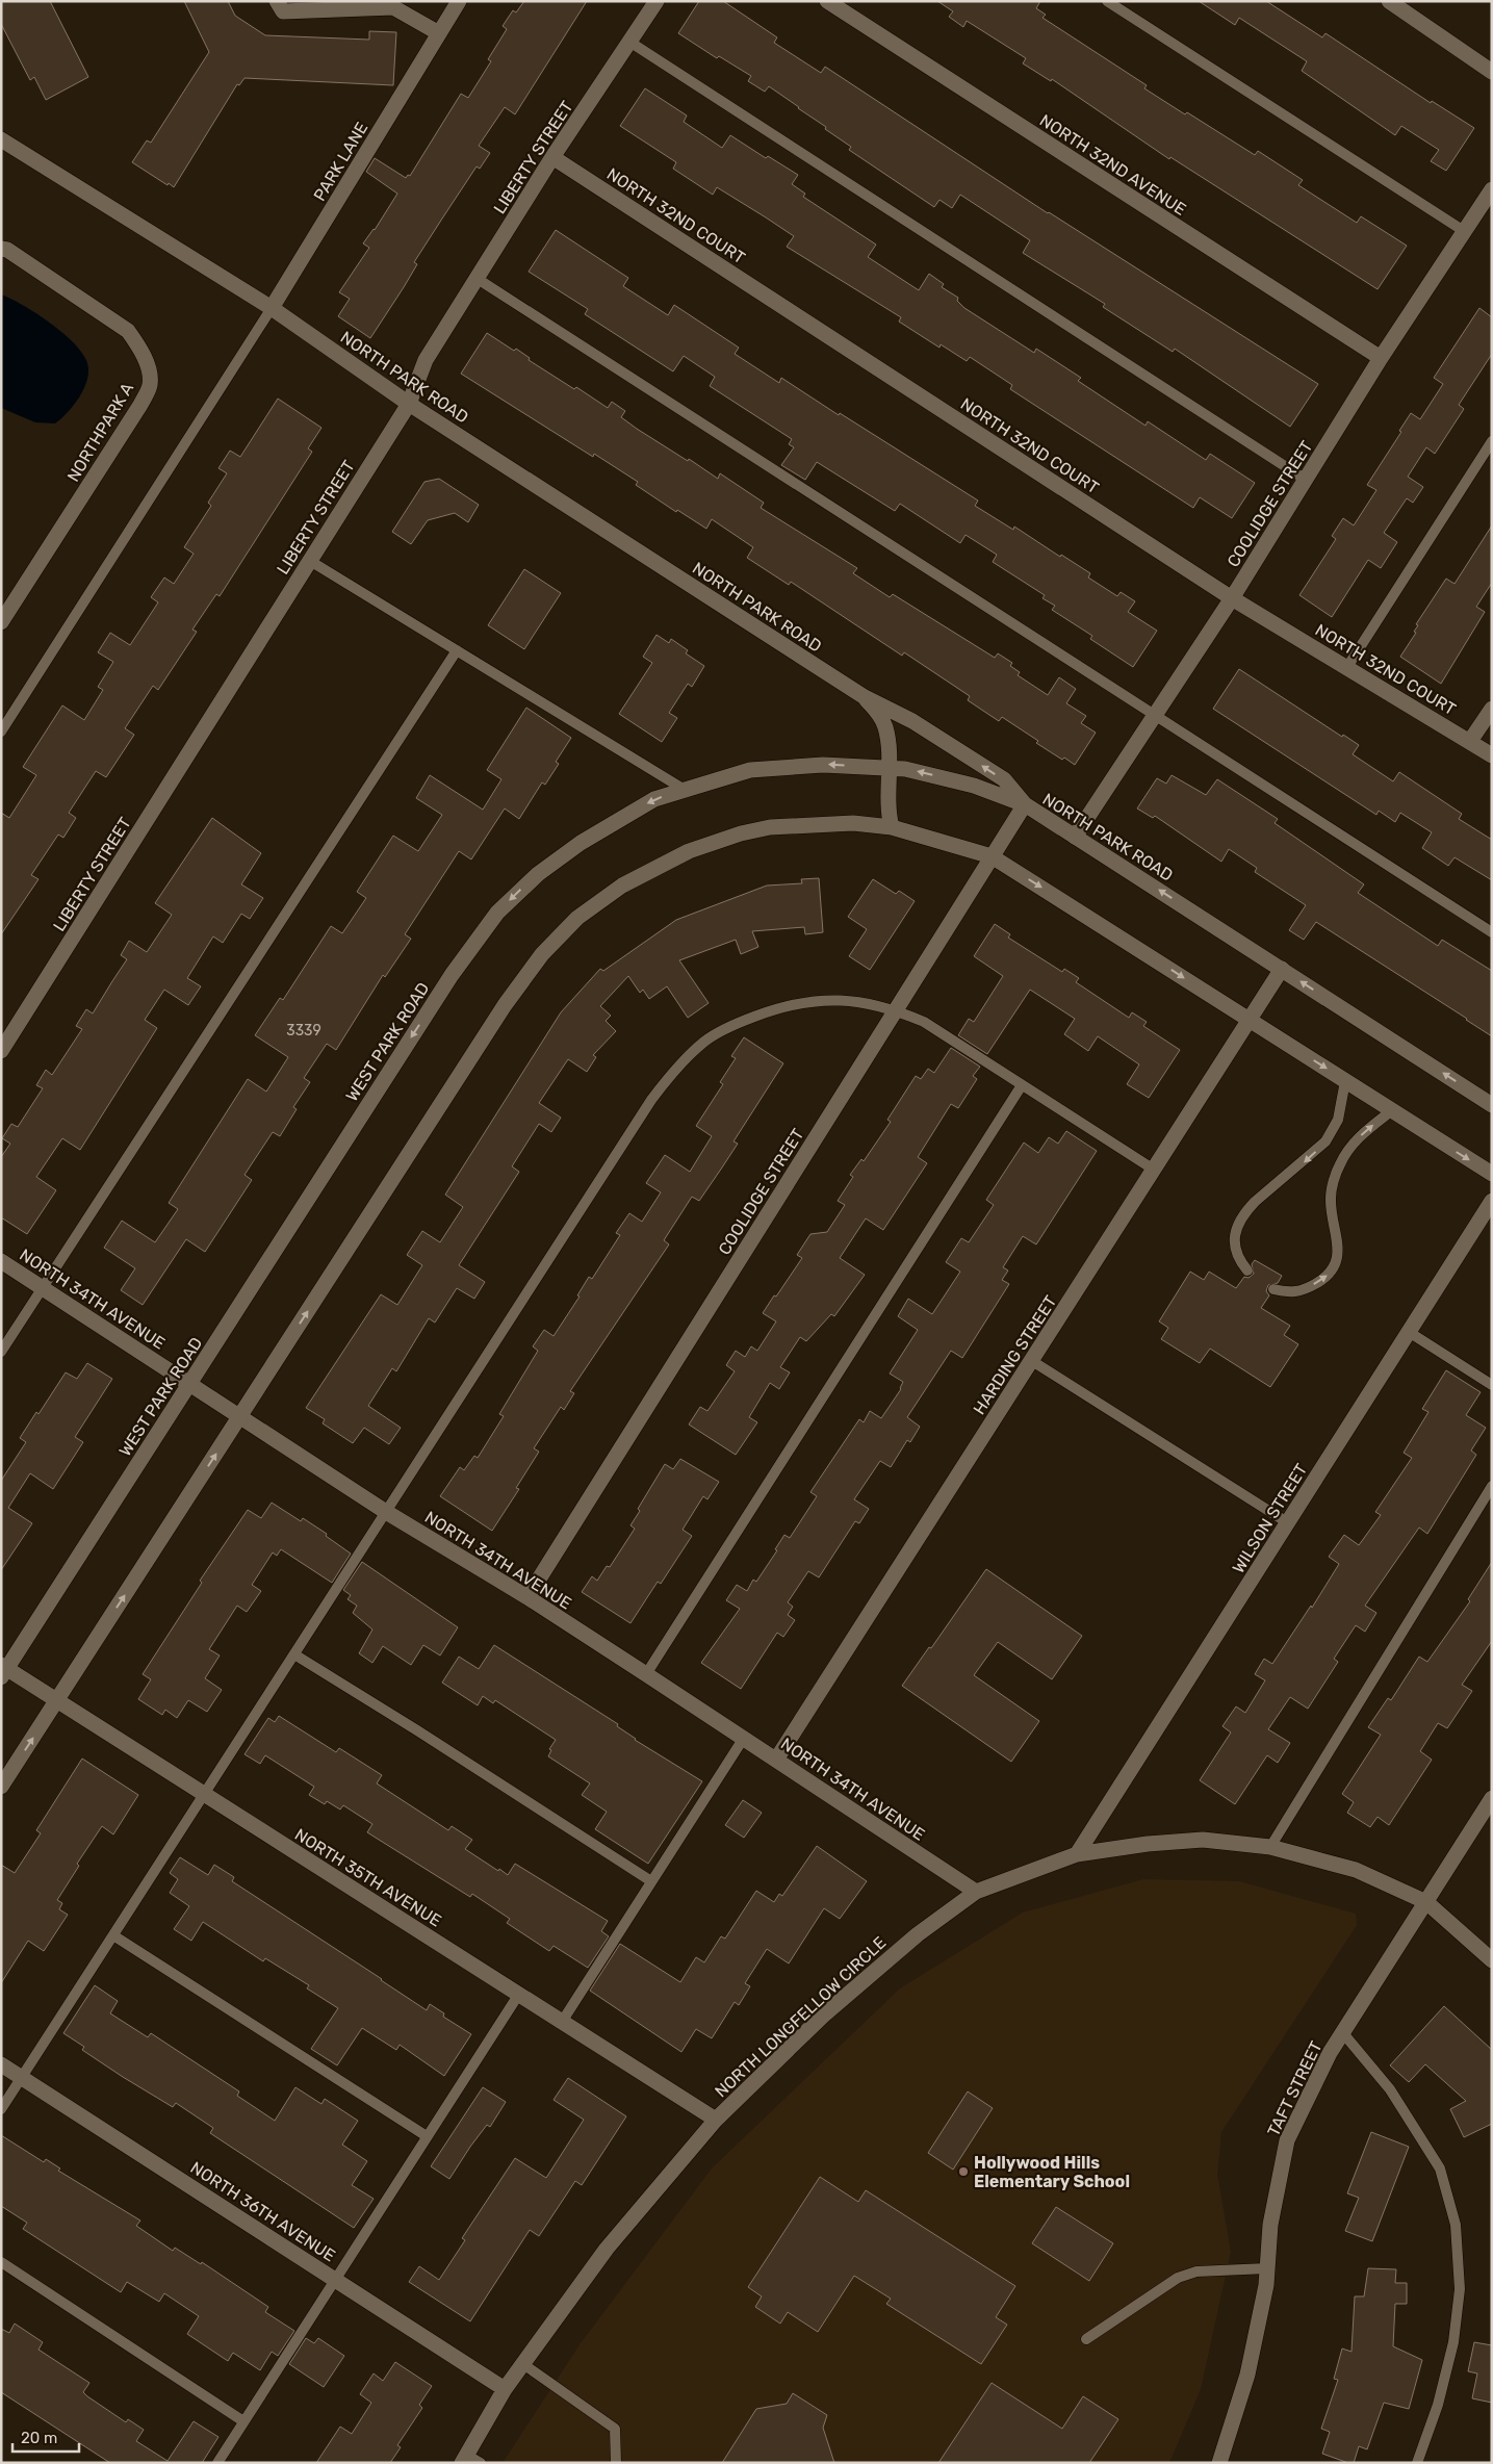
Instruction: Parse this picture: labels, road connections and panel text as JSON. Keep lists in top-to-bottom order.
{
  "streets": {
    "street": [
      "LIBERTY STREET",
      "PARK LANE",
      "NORTH 32ND AVENUE",
      "NORTH 32ND COURT",
      "NORTH PARK ROAD",
      "NORTHPARK A",
      "COOLIDGE STREET",
      "WEST PARK ROAD",
      "NORTH 34TH AVENUE",
      "HARDING STREET",
      "WILSON STREET",
      "NORTH 35TH AVENUE",
      "NORTH LONGFELLOW CIRCLE",
      "TAFT STREET",
      "NORTH 36TH AVENUE"
    ]
  },
  "crossings": [
    ["LIBERTY STREET", "NORTH 32ND COURT"],
    ["LIBERTY STREET", "NORTH PARK ROAD"],
    ["PARK LANE", "NORTH PARK ROAD"],
    ["NORTH 32ND AVENUE", "COOLIDGE STREET"],
    ["NORTH 32ND COURT", "COOLIDGE STREET"],
    ["NORTH PARK ROAD", "COOLIDGE STREET"],
    ["NORTH PARK ROAD", "WEST PARK ROAD"],
    ["NORTH PARK ROAD", "HARDING STREET"],
    ["COOLIDGE STREET", "WEST PARK ROAD"],
    ["COOLIDGE STREET", "NORTH 34TH AVENUE"],
    ["WEST PARK ROAD", "NORTH 34TH AVENUE"],
    ["WEST PARK ROAD", "NORTH 35TH AVENUE"],
    ["NORTH 34TH AVENUE", "HARDING STREET"],
    ["NORTH 34TH AVENUE", "NORTH LONGFELLOW CIRCLE"],
    ["WILSON STREET", "NORTH LONGFELLOW CIRCLE"],
    ["NORTH 35TH AVENUE", "NORTH LONGFELLOW CIRCLE"],
    ["NORTH LONGFELLOW CIRCLE", "TAFT STREET"],
    ["NORTH LONGFELLOW CIRCLE", "NORTH 36TH AVENUE"]
  ],
  "places": ["Hollywood Hills Elementary School"],
  "house_numbers": ["3339"],
  "scale_bar": "20 m"
}
